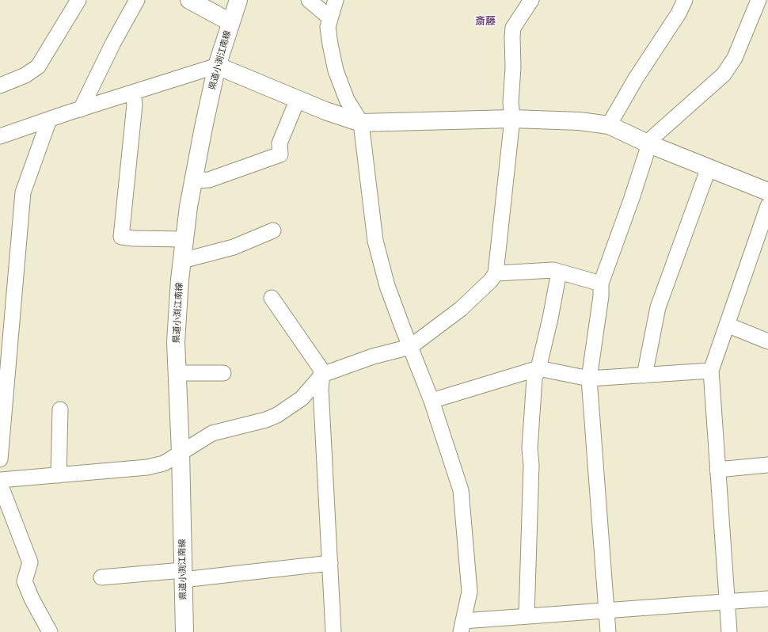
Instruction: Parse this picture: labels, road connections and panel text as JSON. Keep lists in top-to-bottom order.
{
  "streets": {
    "main road": ["県道小渕江南線"]
  },
  "districts": ["斎藤"]
}
